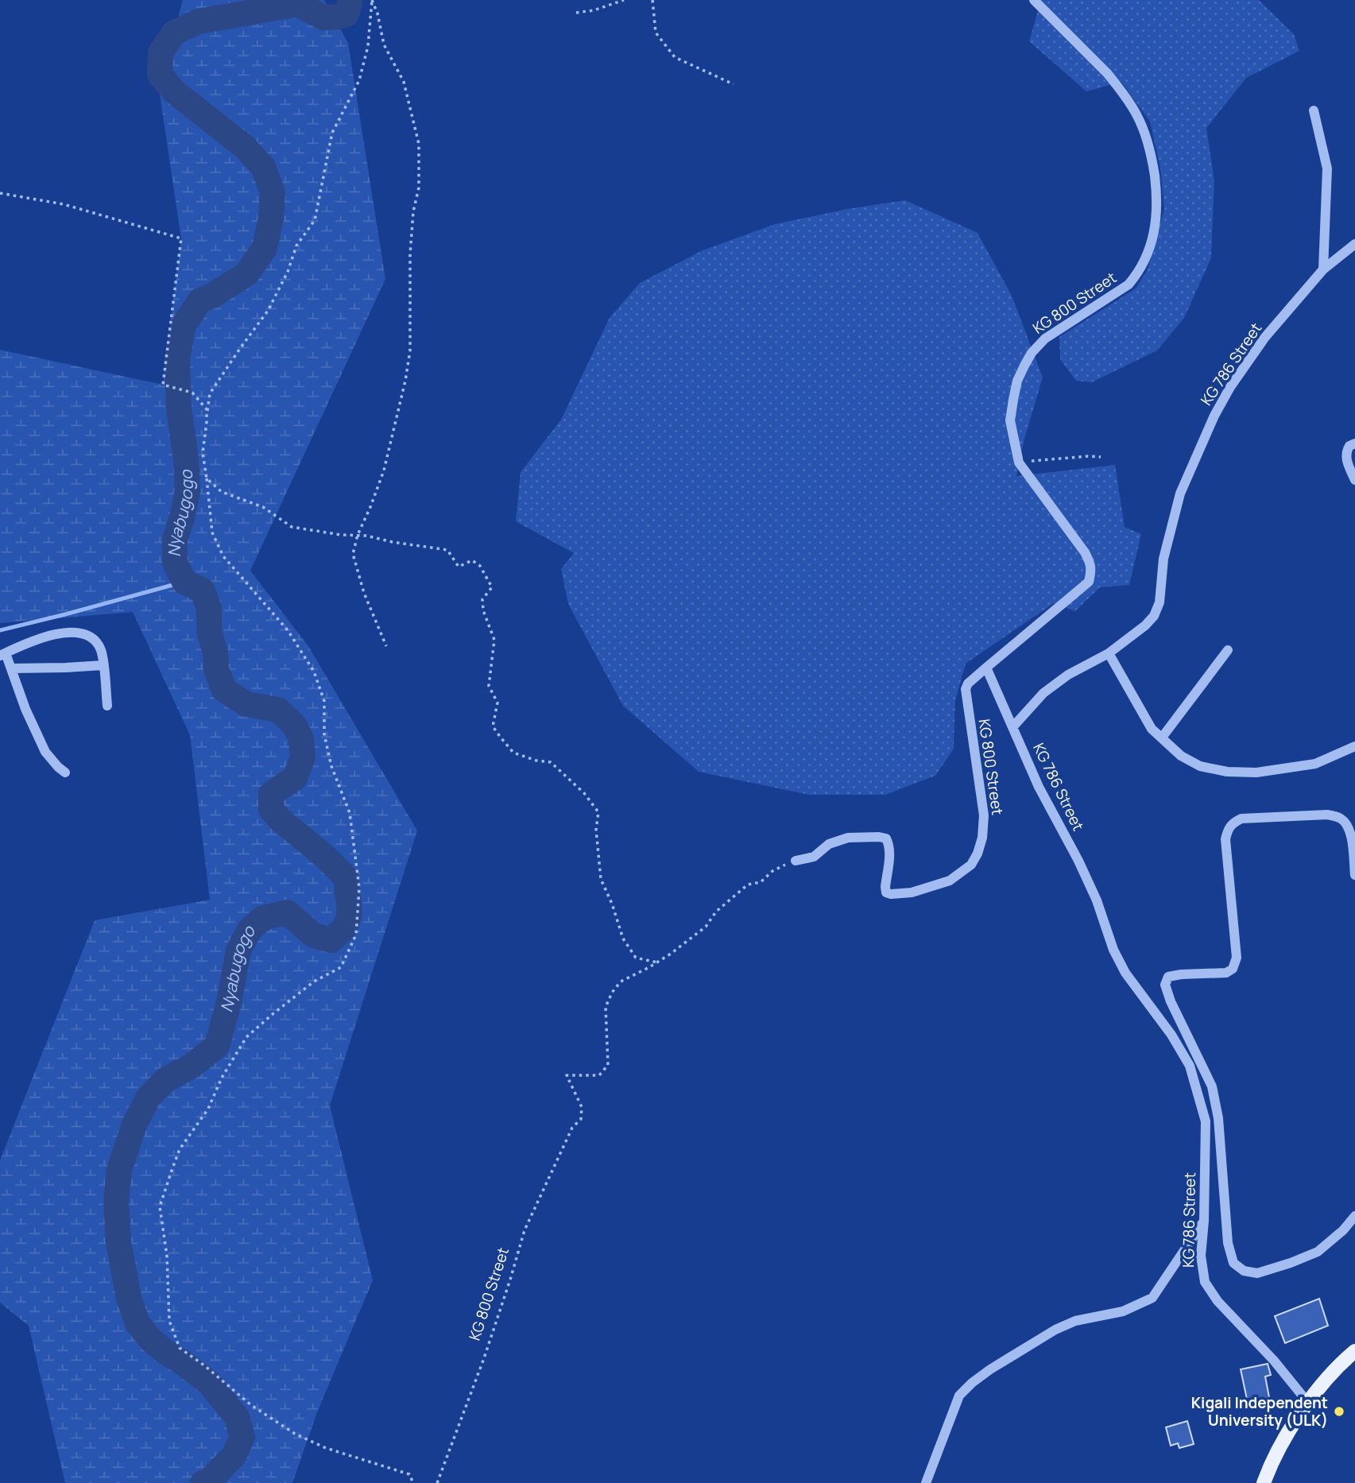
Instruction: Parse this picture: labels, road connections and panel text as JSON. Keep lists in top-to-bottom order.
{
  "streets": {
    "street": ["KG 800 Street", "KG 786 Street"]
  },
  "crossings": [
    ["KG 800 Street", "KG 786 Street"]
  ],
  "water": ["Nyabugogo"],
  "places": ["Kigali Independent University (ULK)"]
}
